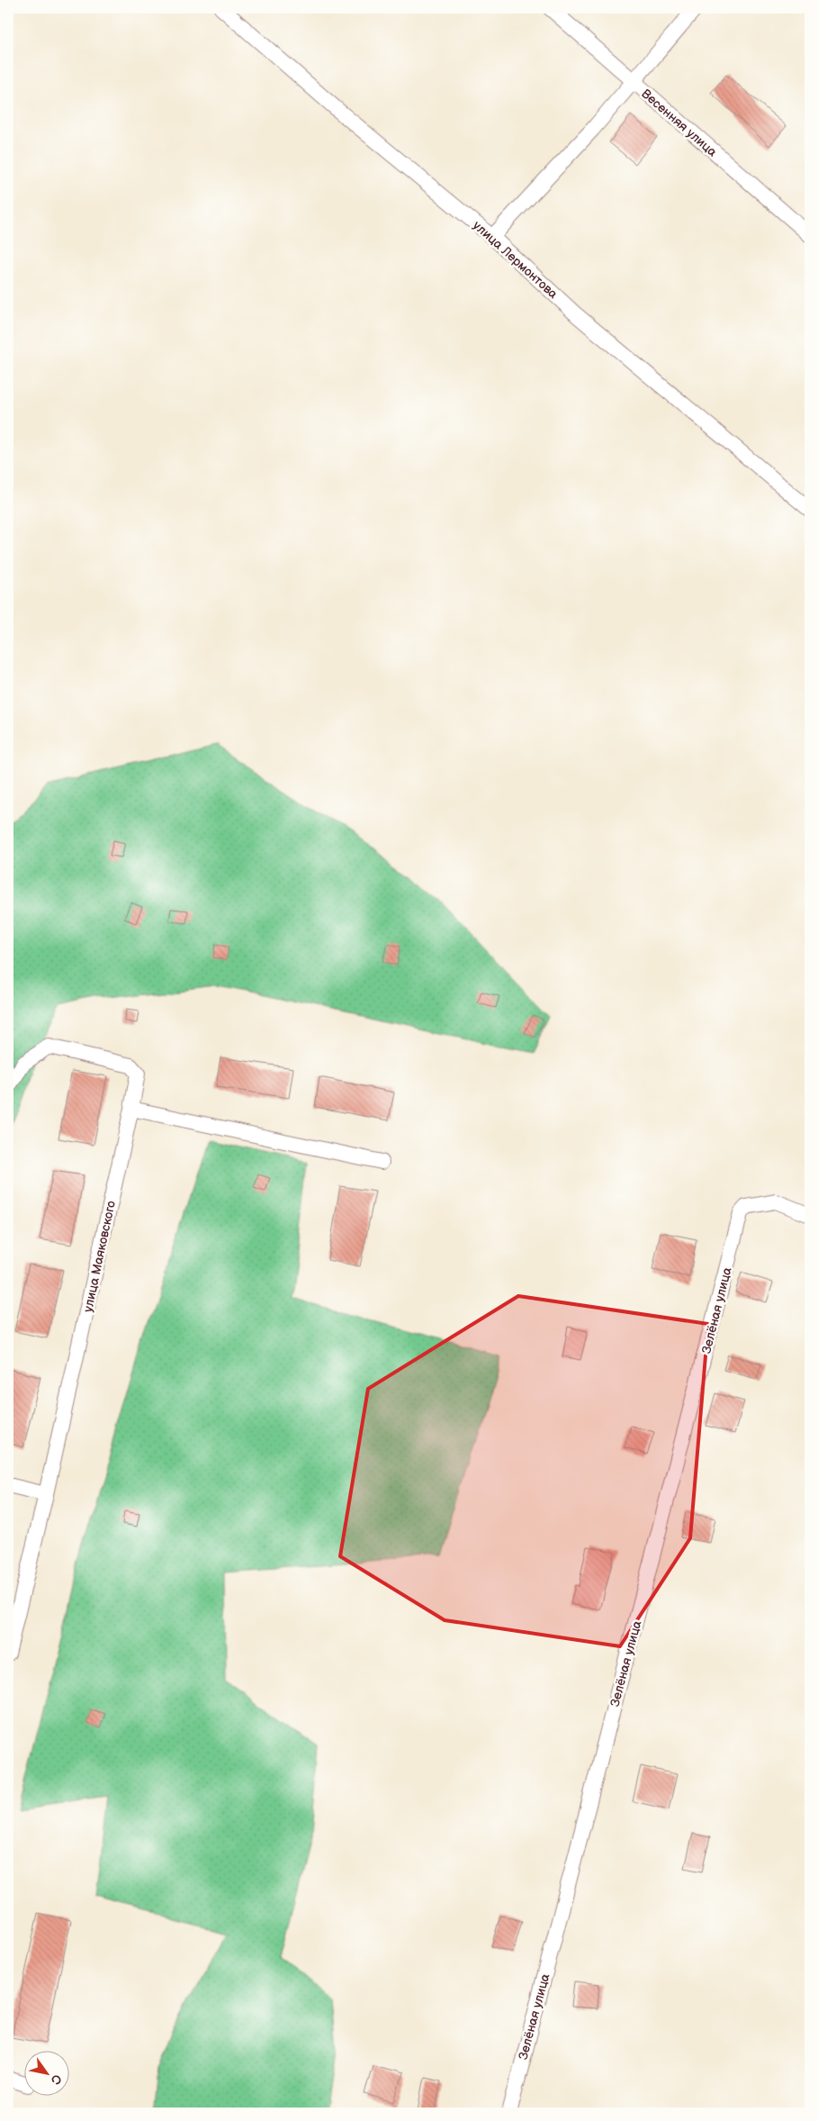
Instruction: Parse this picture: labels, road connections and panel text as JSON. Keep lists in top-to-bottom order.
{
  "streets": {
    "street": [
      "Весенняя улица",
      "улица Лермонтова",
      "улица Маяковского",
      "Зелёная улица"
    ]
  },
  "north": "bottom right"
}
